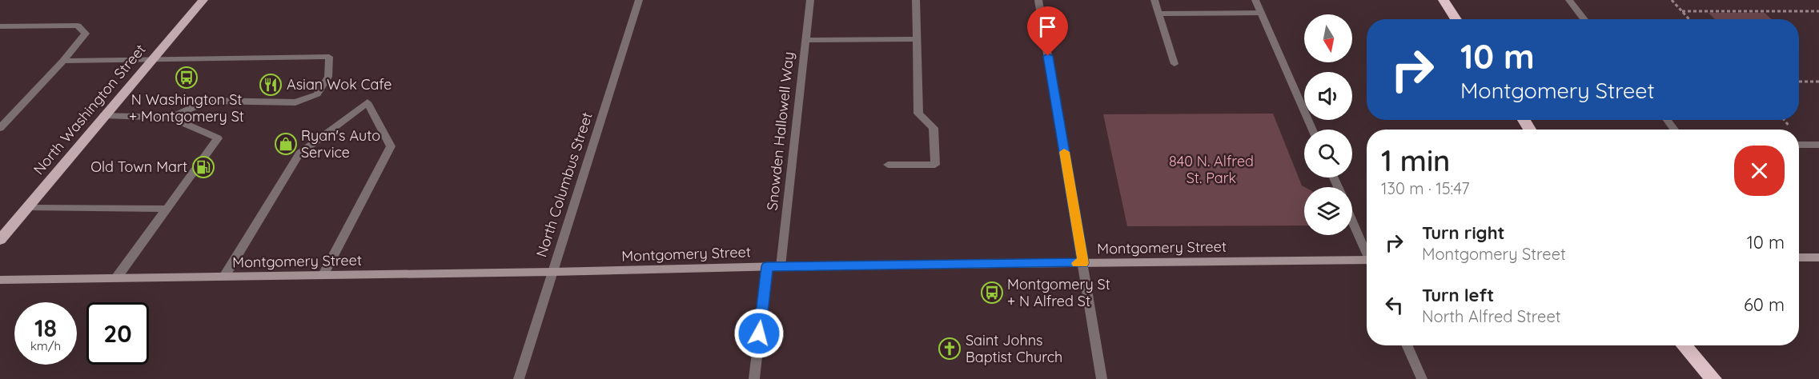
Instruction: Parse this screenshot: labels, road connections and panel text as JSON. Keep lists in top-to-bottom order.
{
  "streets": {
    "main road": ["North Washington Street"],
    "street": ["Snowden Hallowell Way", "North Columbus Street", "Montgomery Street"]
  },
  "crossings": [
    ["Snowden Hallowell Way", "Montgomery Street"],
    ["North Columbus Street", "Montgomery Street"]
  ],
  "parks": ["840 N. Alfred St. Park"],
  "places": {
    "bus stop": ["N Washington St + Montgomery St", "Montgomery St + N Alfred St"],
    "restaurant": ["Asian Wok Cafe"],
    "shop": ["Ryan's Auto Service"],
    "fuel station": ["Old Town Mart"],
    "church": ["Saint Johns Baptist Church"]
  },
  "north": "bottom",
  "page": {
    "turn": ["10 m", "Montgomery Street"],
    "heading": ["1 min", "130 m · 15:47"],
    "list": [
      {
        "name": "Turn right",
        "note": "Montgomery Street",
        "value": "10 m"
      },
      {
        "name": "Turn left",
        "note": "North Alfred Street",
        "value": "60 m"
      }
    ],
    "speed": "18 km/h",
    "limit": "20"
  }
}
